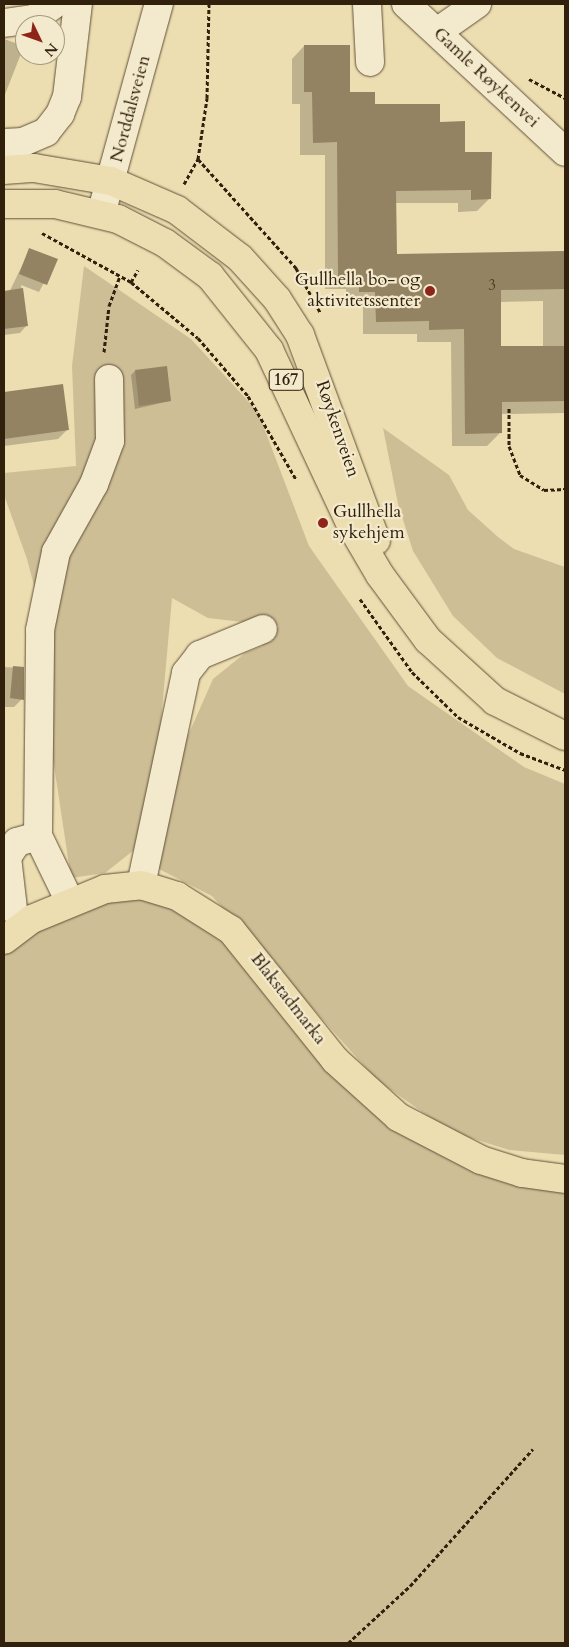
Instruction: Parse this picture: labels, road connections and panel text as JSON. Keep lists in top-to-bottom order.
{
  "streets": {
    "main road": ["167", "Røykenveien", "Blakstadmarka"],
    "street": ["Gamle Røykenvei", "Norddalsveien"]
  },
  "crossings": [
    ["Norddalsveien", "Røykenveien"]
  ],
  "places": ["Gullhella bo- og aktivitetssenter", "Gullhella sykehjem"],
  "house_numbers": ["3"],
  "north": "bottom right"
}
